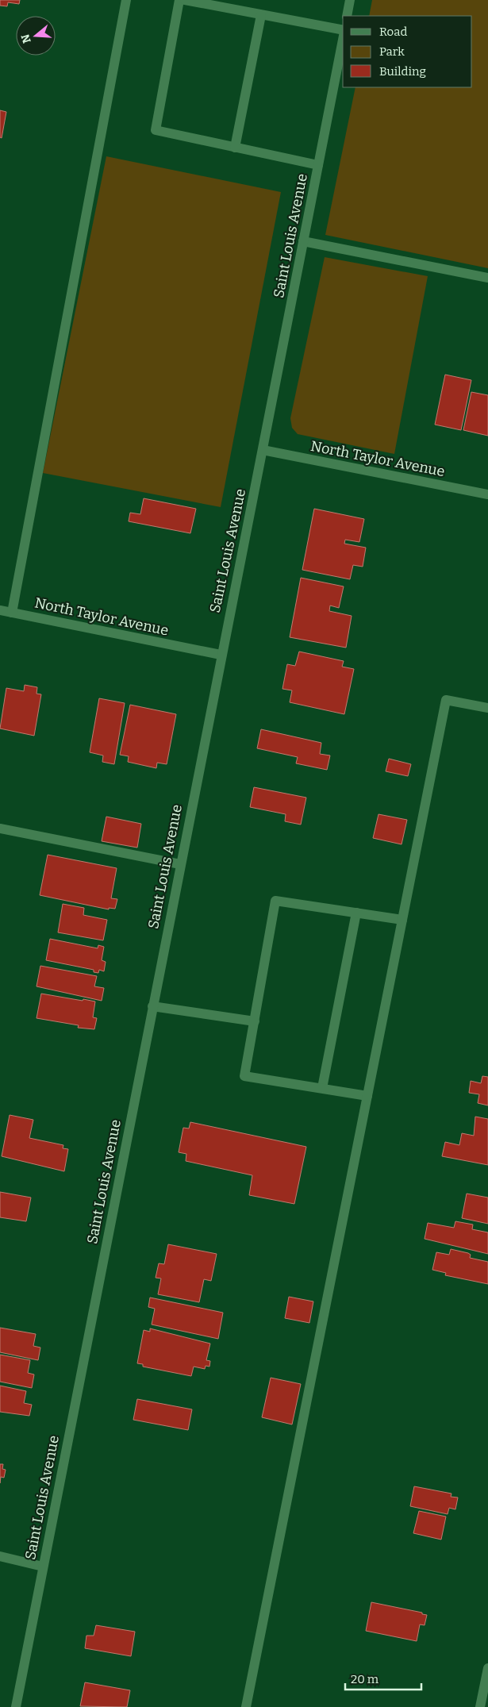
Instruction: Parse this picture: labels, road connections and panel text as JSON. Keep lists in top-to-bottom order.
{
  "streets": {
    "street": ["Saint Louis Avenue", "North Taylor Avenue"]
  },
  "crossings": [
    ["Saint Louis Avenue", "North Taylor Avenue"]
  ],
  "legend": ["Road", "Park", "Building"],
  "scale_bar": "20 m",
  "north": "left"
}
